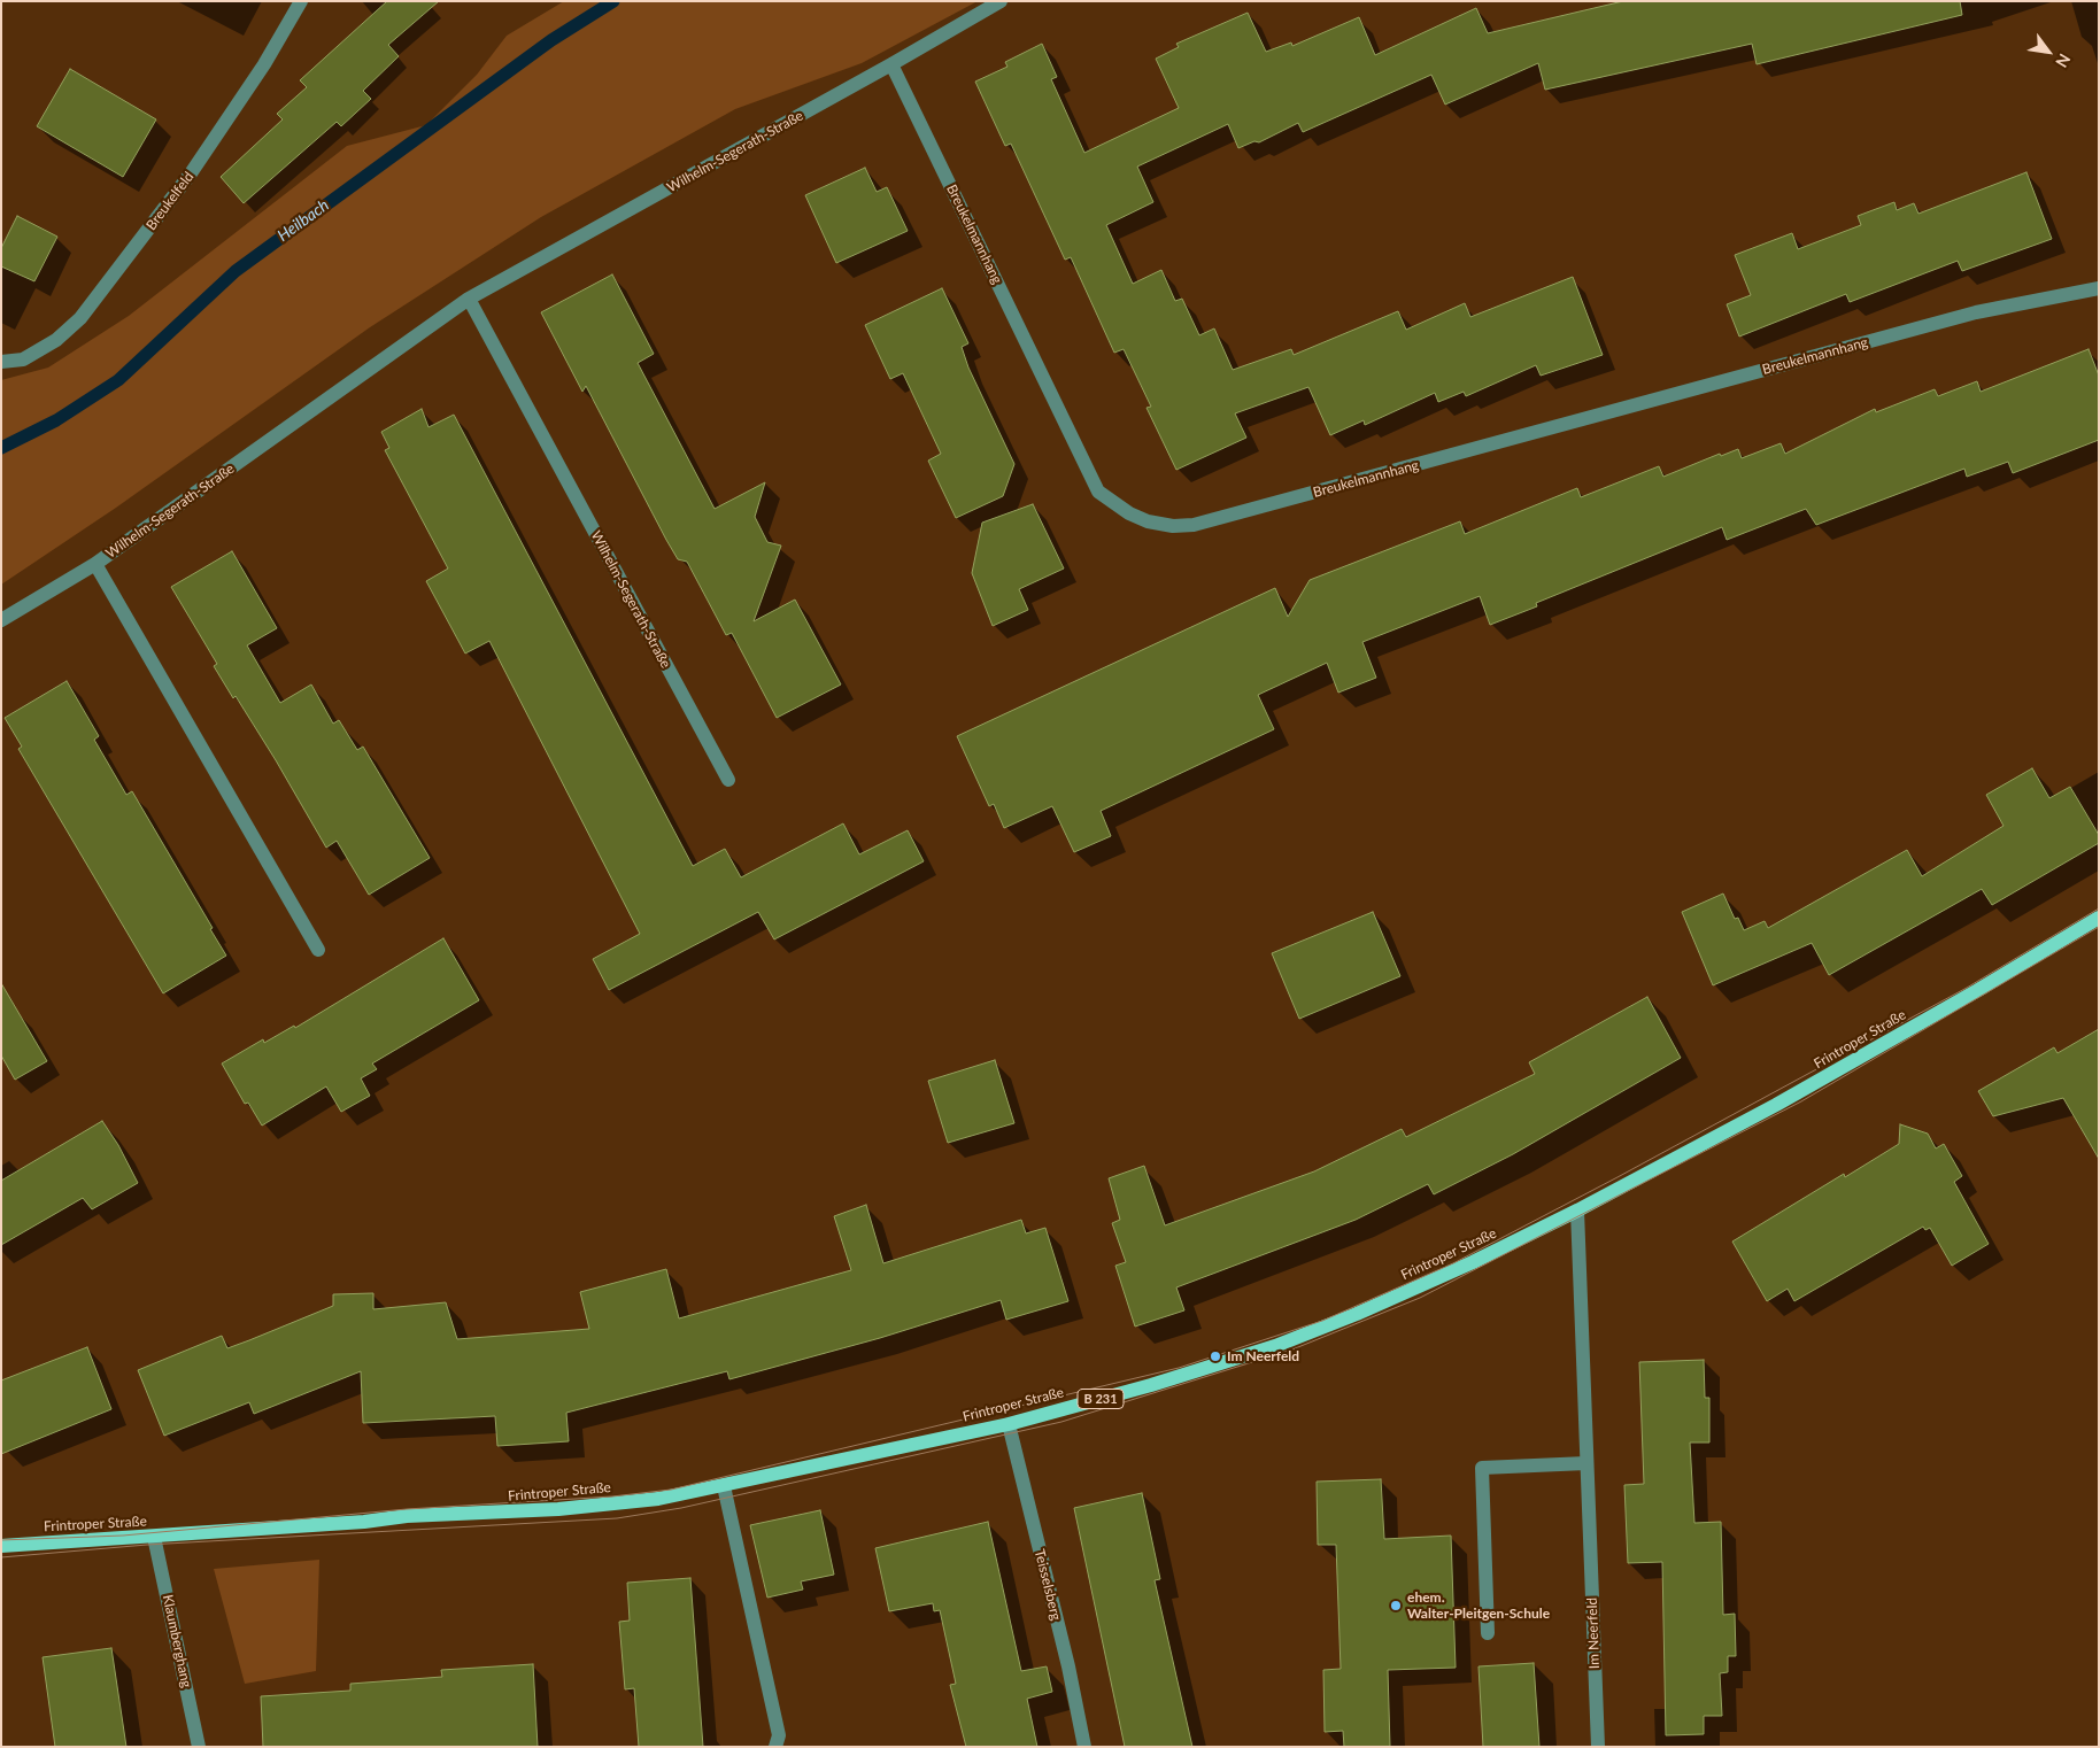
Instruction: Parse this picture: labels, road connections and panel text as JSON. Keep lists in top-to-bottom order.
{
  "streets": {
    "main road": ["Frintroper Straße", "B 231"],
    "street": [
      "Wilhelm-Segerath-Straße",
      "Breukelfeld",
      "Breukelmannhang",
      "Teisselsberg",
      "Im Neerfeld",
      "Klaumberghang"
    ]
  },
  "crossings": [
    ["Wilhelm-Segerath-Straße", "Breukelmannhang"],
    ["Frintroper Straße", "Teisselsberg"],
    ["Frintroper Straße", "Im Neerfeld"],
    ["Frintroper Straße", "Klaumberghang"]
  ],
  "water": ["Heilbach"],
  "places": ["Im Neerfeld", "ehem. Walter-Pleitgen-Schule"],
  "north": "bottom right"
}
